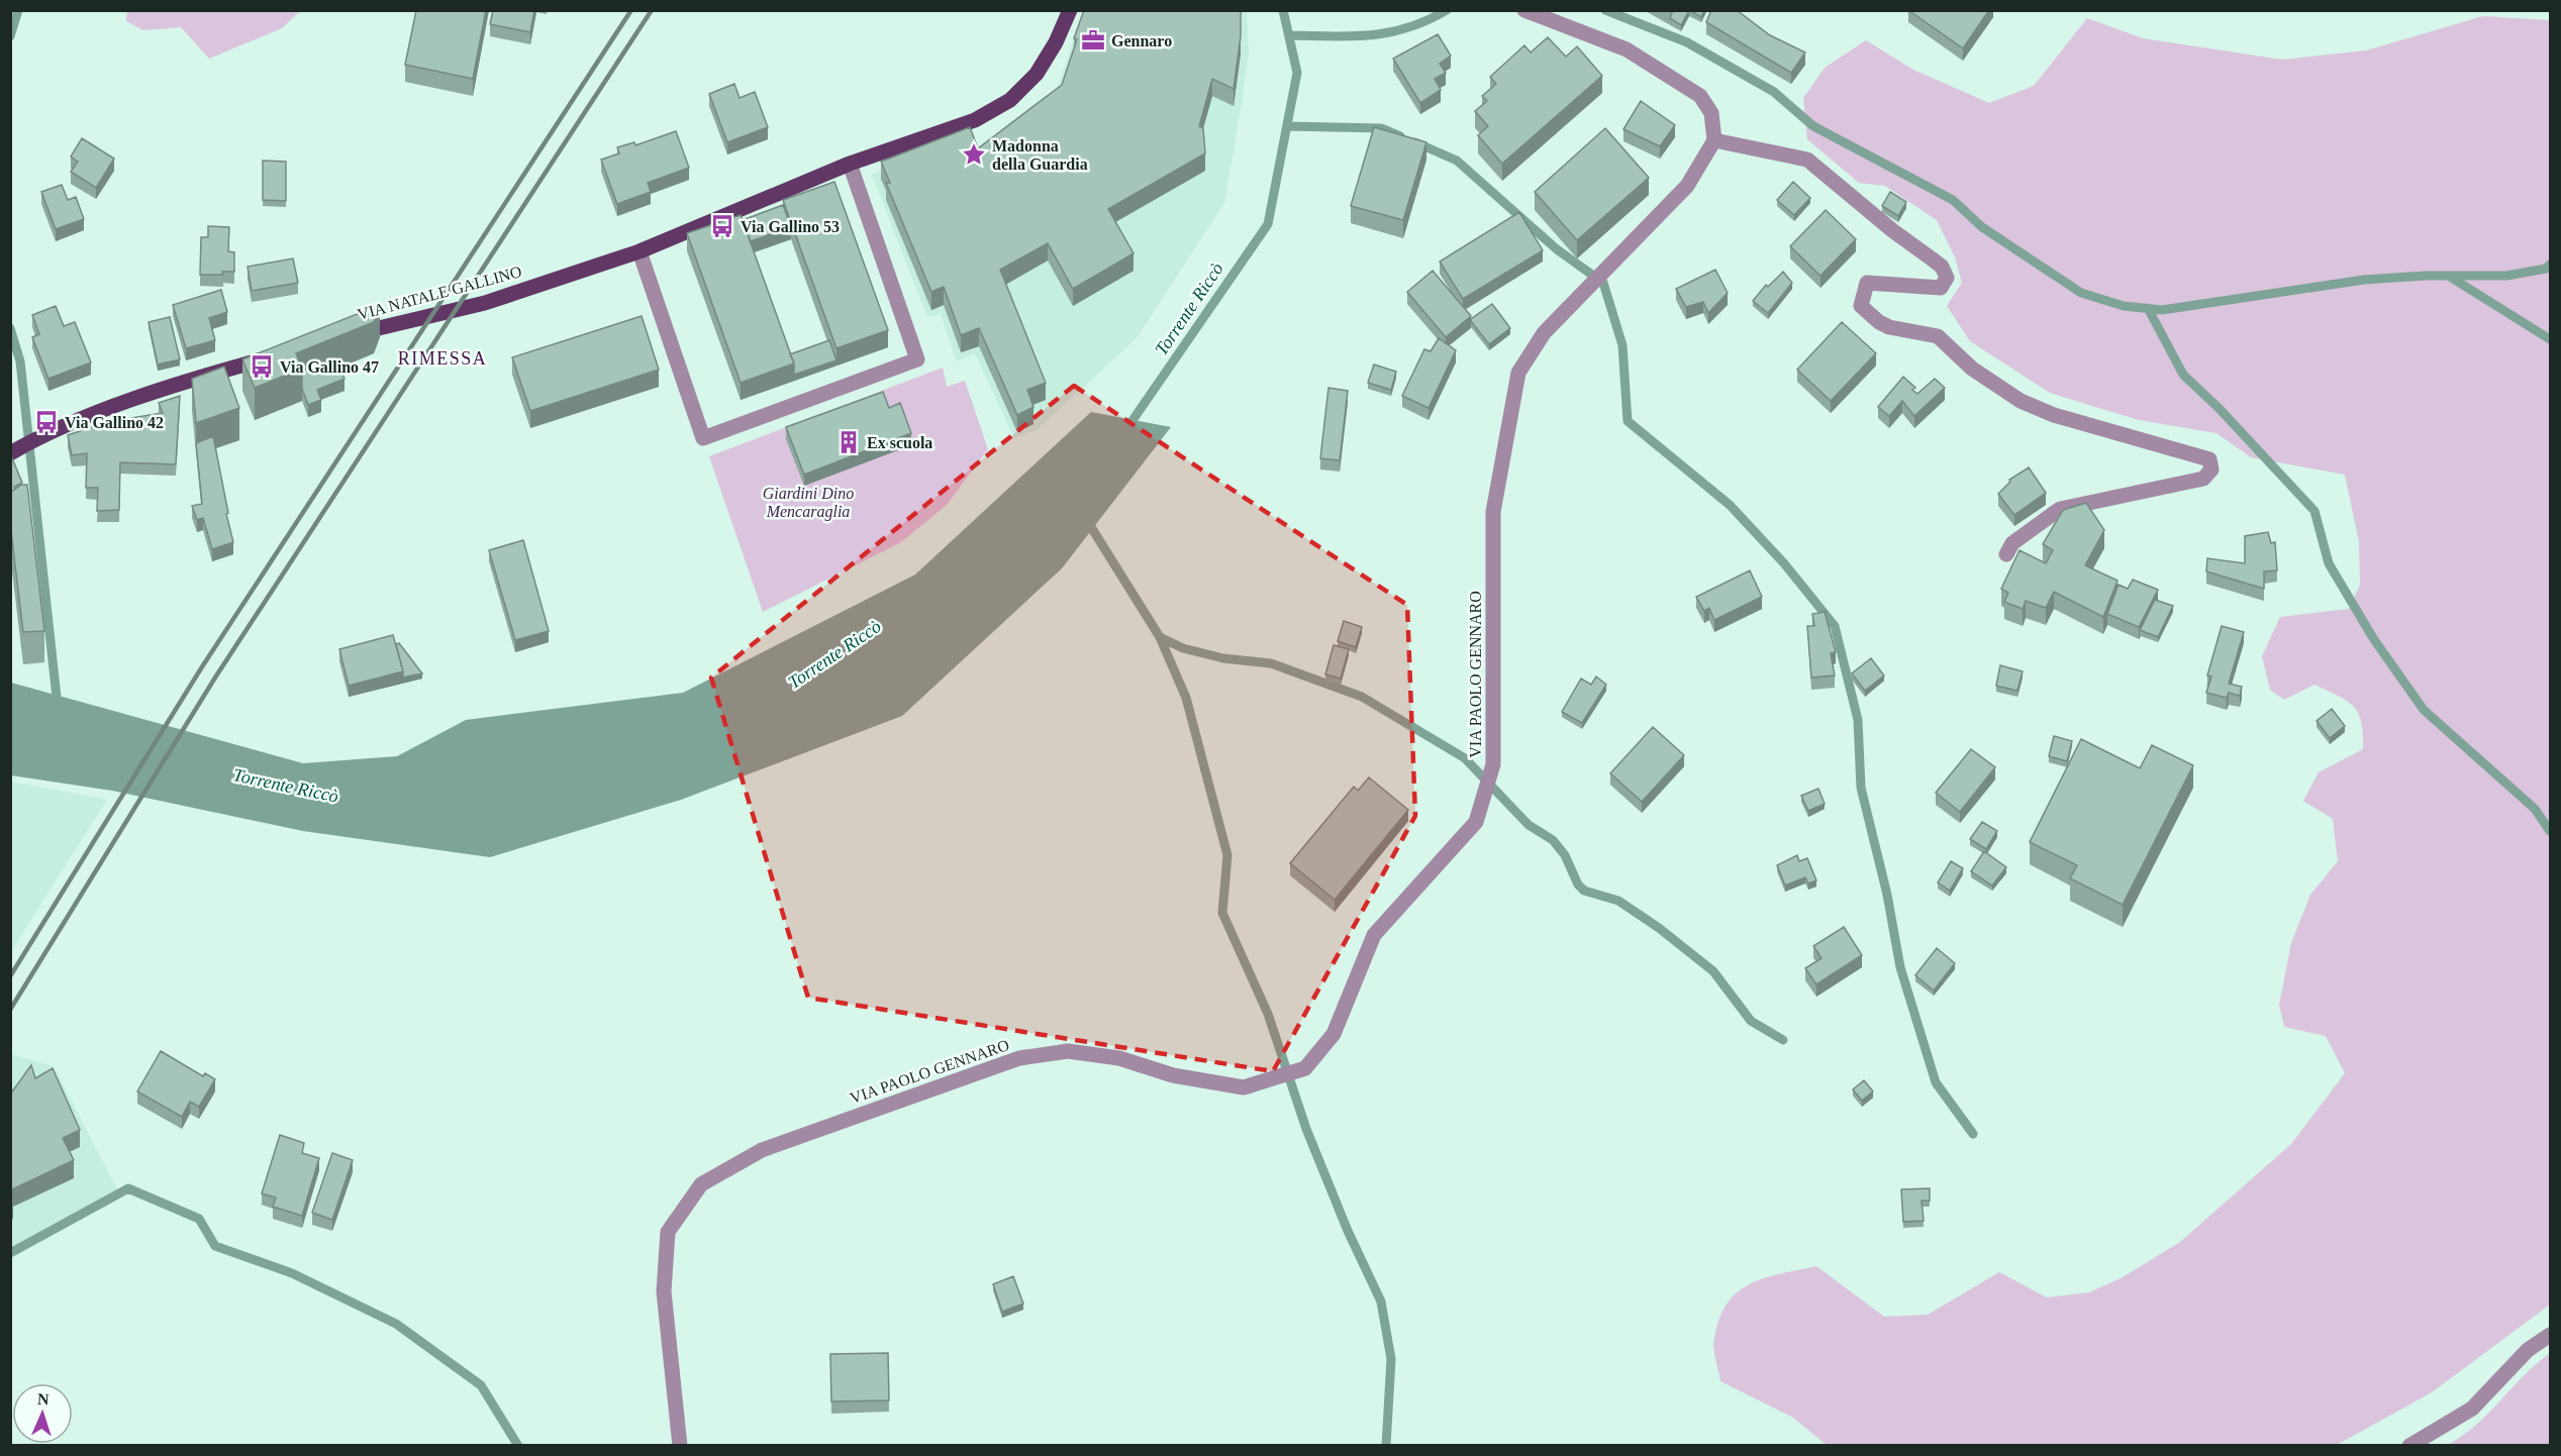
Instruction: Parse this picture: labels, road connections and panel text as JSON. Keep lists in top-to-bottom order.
{
  "streets": {
    "main road": ["VIA NATALE GALLINO"],
    "street": ["VIA PAOLO GENNARO"]
  },
  "districts": ["RIMESSA"],
  "water": ["Torrente Riccò"],
  "parks": ["Giardini Dino Mencaraglia"],
  "places": {
    "office": ["Gennaro"],
    "place": ["Madonna della Guardia"],
    "bus stop": ["Via Gallino 53", "Via Gallino 47", "Via Gallino 42"],
    "building": ["Ex scuola"]
  },
  "north": "top"
}
